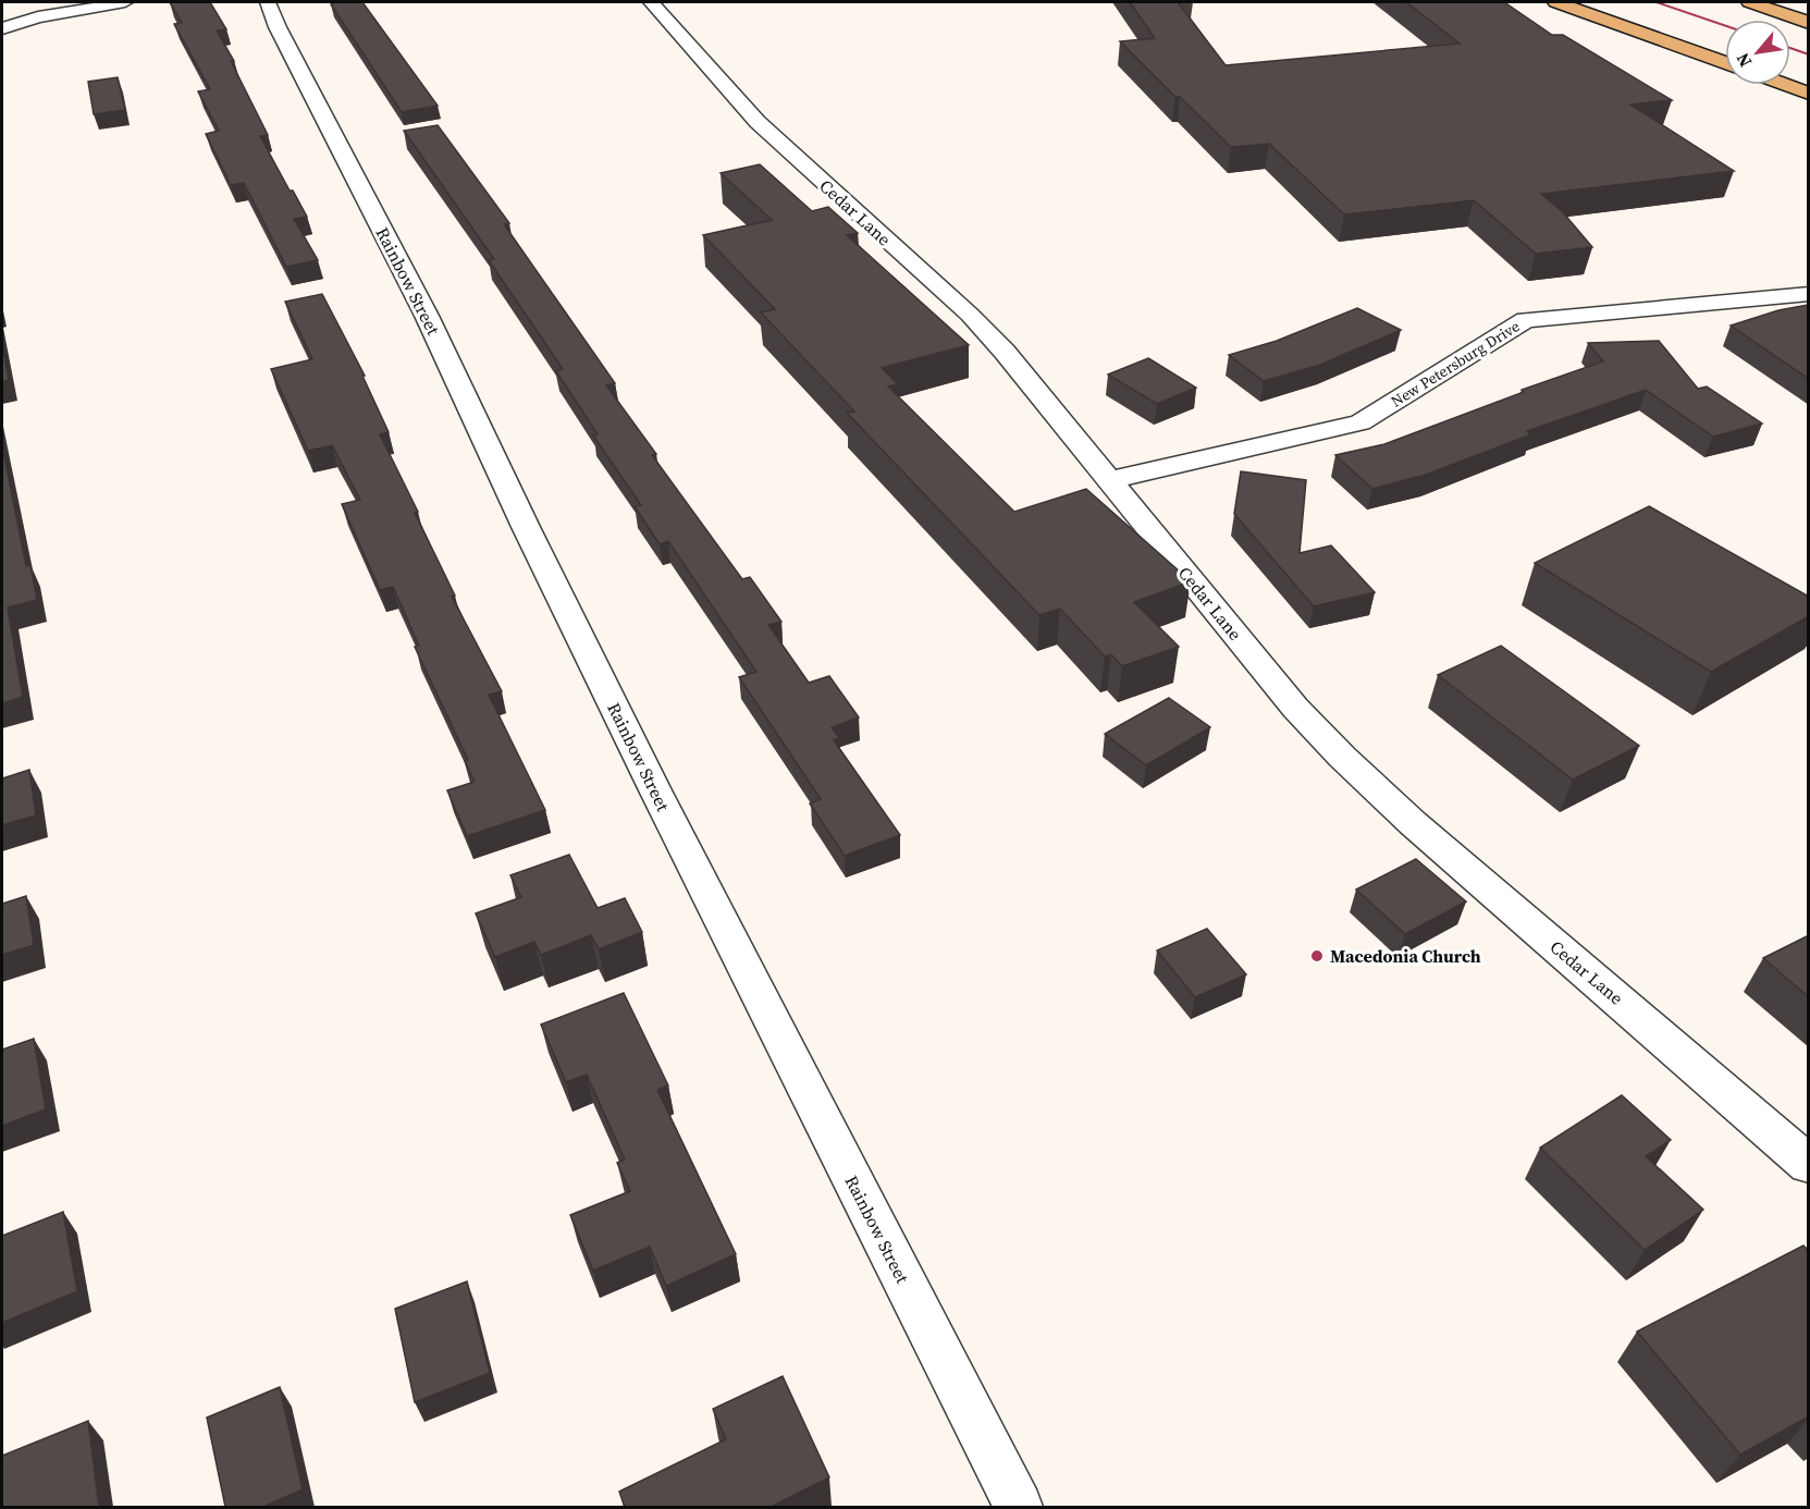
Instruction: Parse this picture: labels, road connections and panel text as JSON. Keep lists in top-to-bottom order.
{
  "streets": {
    "street": ["Cedar Lane", "Rainbow Street", "New Petersburg Drive"]
  },
  "crossings": [
    ["Cedar Lane", "New Petersburg Drive"]
  ],
  "places": ["Macedonia Church"],
  "north": "bottom left"
}
